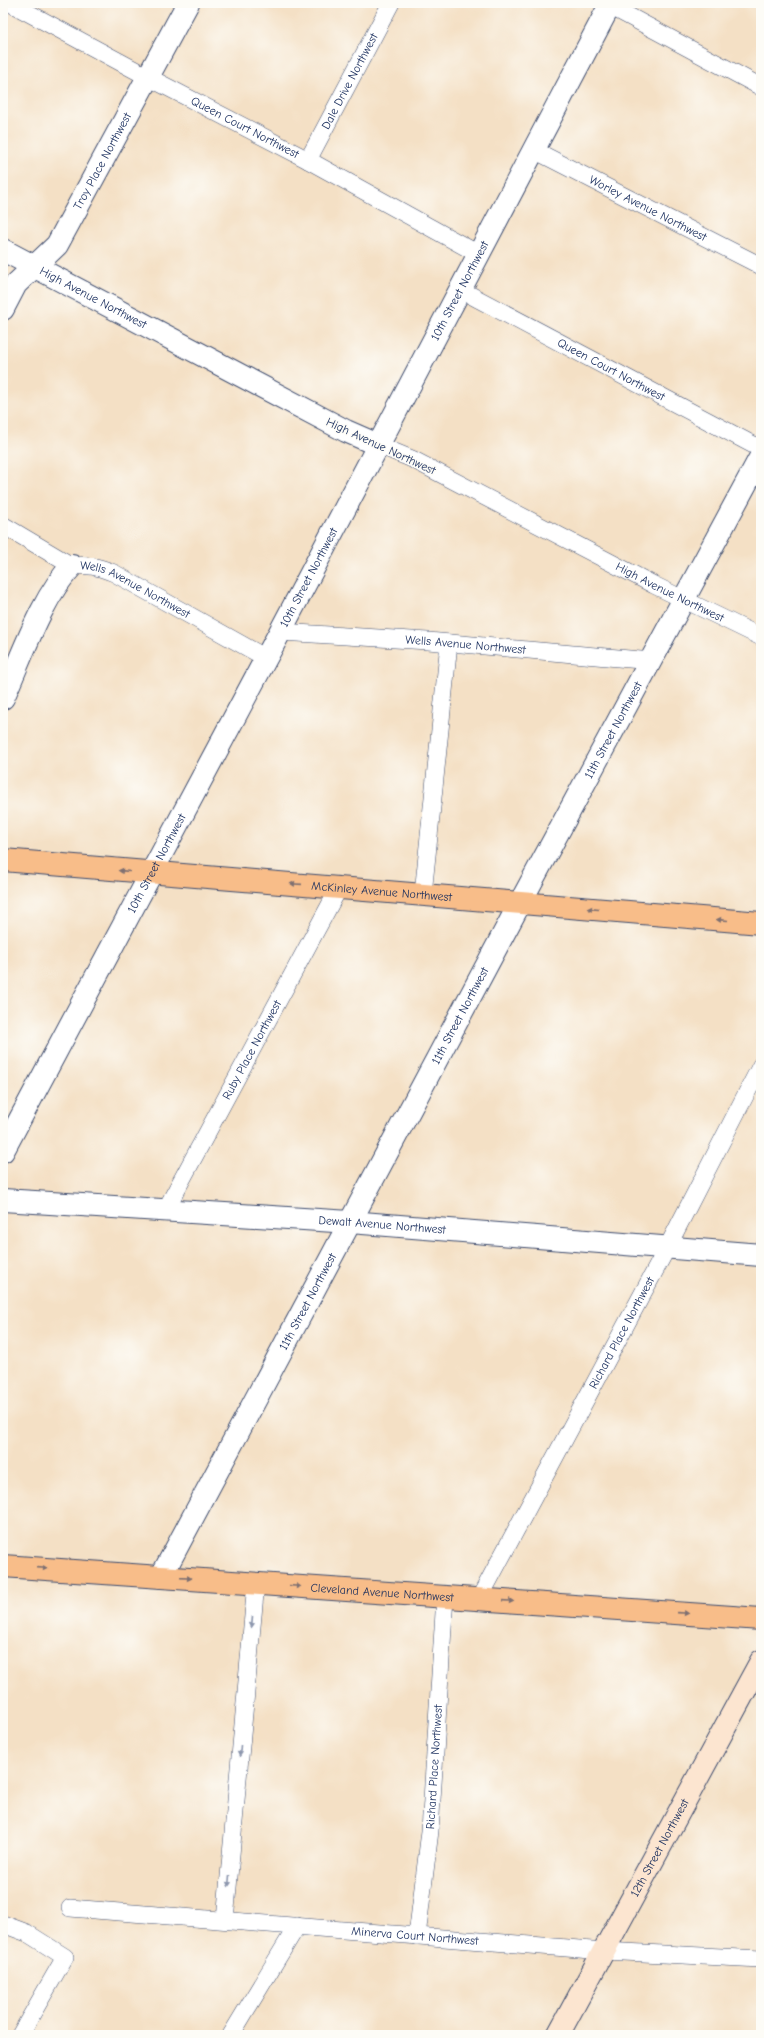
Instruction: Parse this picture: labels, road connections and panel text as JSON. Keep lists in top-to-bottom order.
{
  "streets": {
    "main road": ["McKinley Avenue Northwest", "Cleveland Avenue Northwest", "12th Street Northwest"],
    "street": [
      "Troy Place Northwest",
      "10th Street Northwest",
      "High Avenue Northwest",
      "11th Street Northwest",
      "Dewalt Avenue Northwest"
    ],
    "lane": [
      "Dale Drive Northwest",
      "Queen Court Northwest",
      "Worley Avenue Northwest",
      "Wells Avenue Northwest",
      "Ruby Place Northwest",
      "Richard Place Northwest",
      "Minerva Court Northwest"
    ]
  },
  "crossings": [
    ["Dale Drive Northwest", "Queen Court Northwest"],
    ["Queen Court Northwest", "Troy Place Northwest"],
    ["Queen Court Northwest", "10th Street Northwest"],
    ["Troy Place Northwest", "High Avenue Northwest"],
    ["Worley Avenue Northwest", "10th Street Northwest"],
    ["10th Street Northwest", "High Avenue Northwest"],
    ["10th Street Northwest", "Wells Avenue Northwest"],
    ["10th Street Northwest", "McKinley Avenue Northwest"],
    ["High Avenue Northwest", "11th Street Northwest"],
    ["Wells Avenue Northwest", "11th Street Northwest"],
    ["11th Street Northwest", "McKinley Avenue Northwest"],
    ["11th Street Northwest", "Dewalt Avenue Northwest"],
    ["11th Street Northwest", "Cleveland Avenue Northwest"],
    ["McKinley Avenue Northwest", "Ruby Place Northwest"],
    ["Ruby Place Northwest", "Dewalt Avenue Northwest"],
    ["Dewalt Avenue Northwest", "Richard Place Northwest"],
    ["Richard Place Northwest", "Cleveland Avenue Northwest"],
    ["Richard Place Northwest", "Minerva Court Northwest"],
    ["12th Street Northwest", "Minerva Court Northwest"]
  ],
  "one_way": ["McKinley Avenue Northwest", "Cleveland Avenue Northwest"]
}
